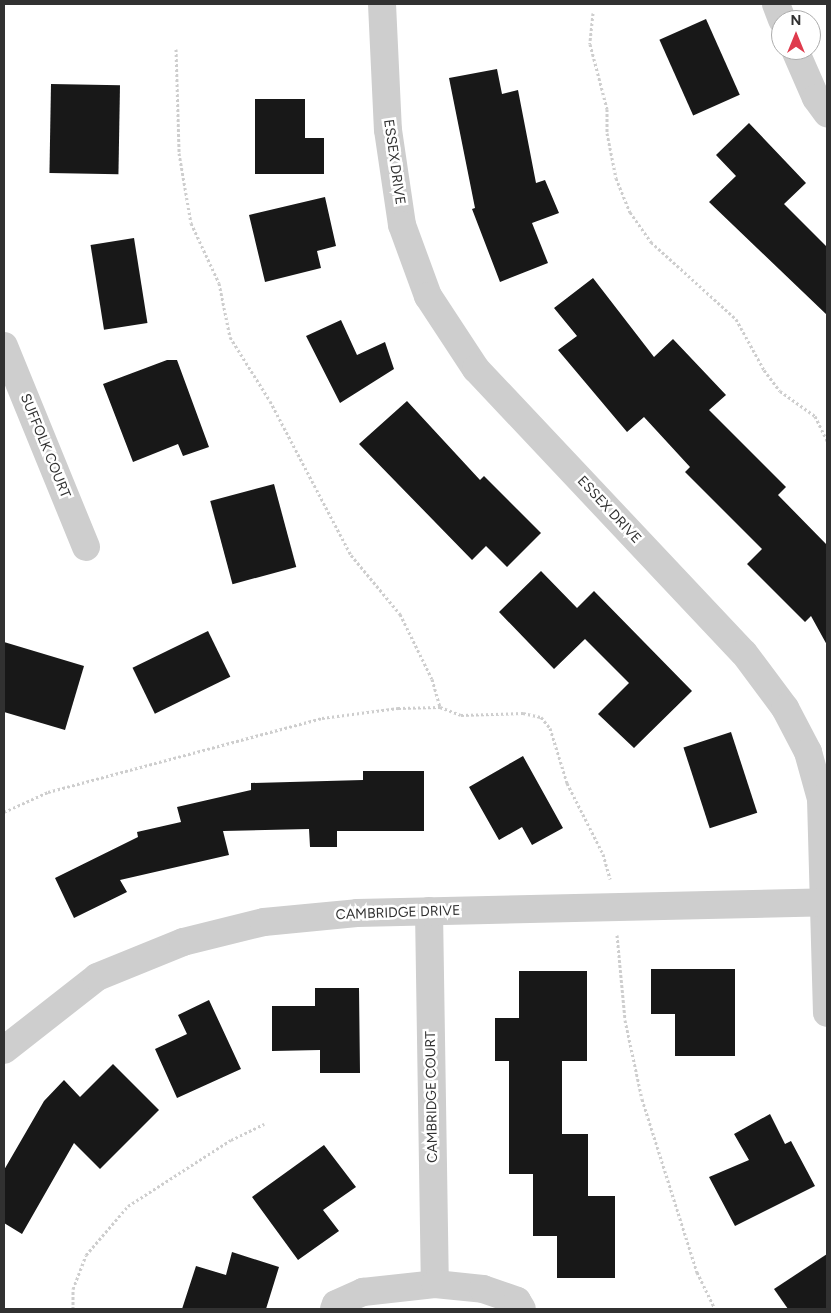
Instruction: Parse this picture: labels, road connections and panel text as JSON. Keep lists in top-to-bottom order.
{
  "streets": {
    "street": [
      "ESSEX DRIVE",
      "SUFFOLK COURT",
      "CAMBRIDGE DRIVE",
      "CAMBRIDGE COURT"
    ]
  },
  "crossings": [
    ["ESSEX DRIVE", "CAMBRIDGE DRIVE"],
    ["CAMBRIDGE DRIVE", "CAMBRIDGE COURT"]
  ],
  "north": "top"
}
